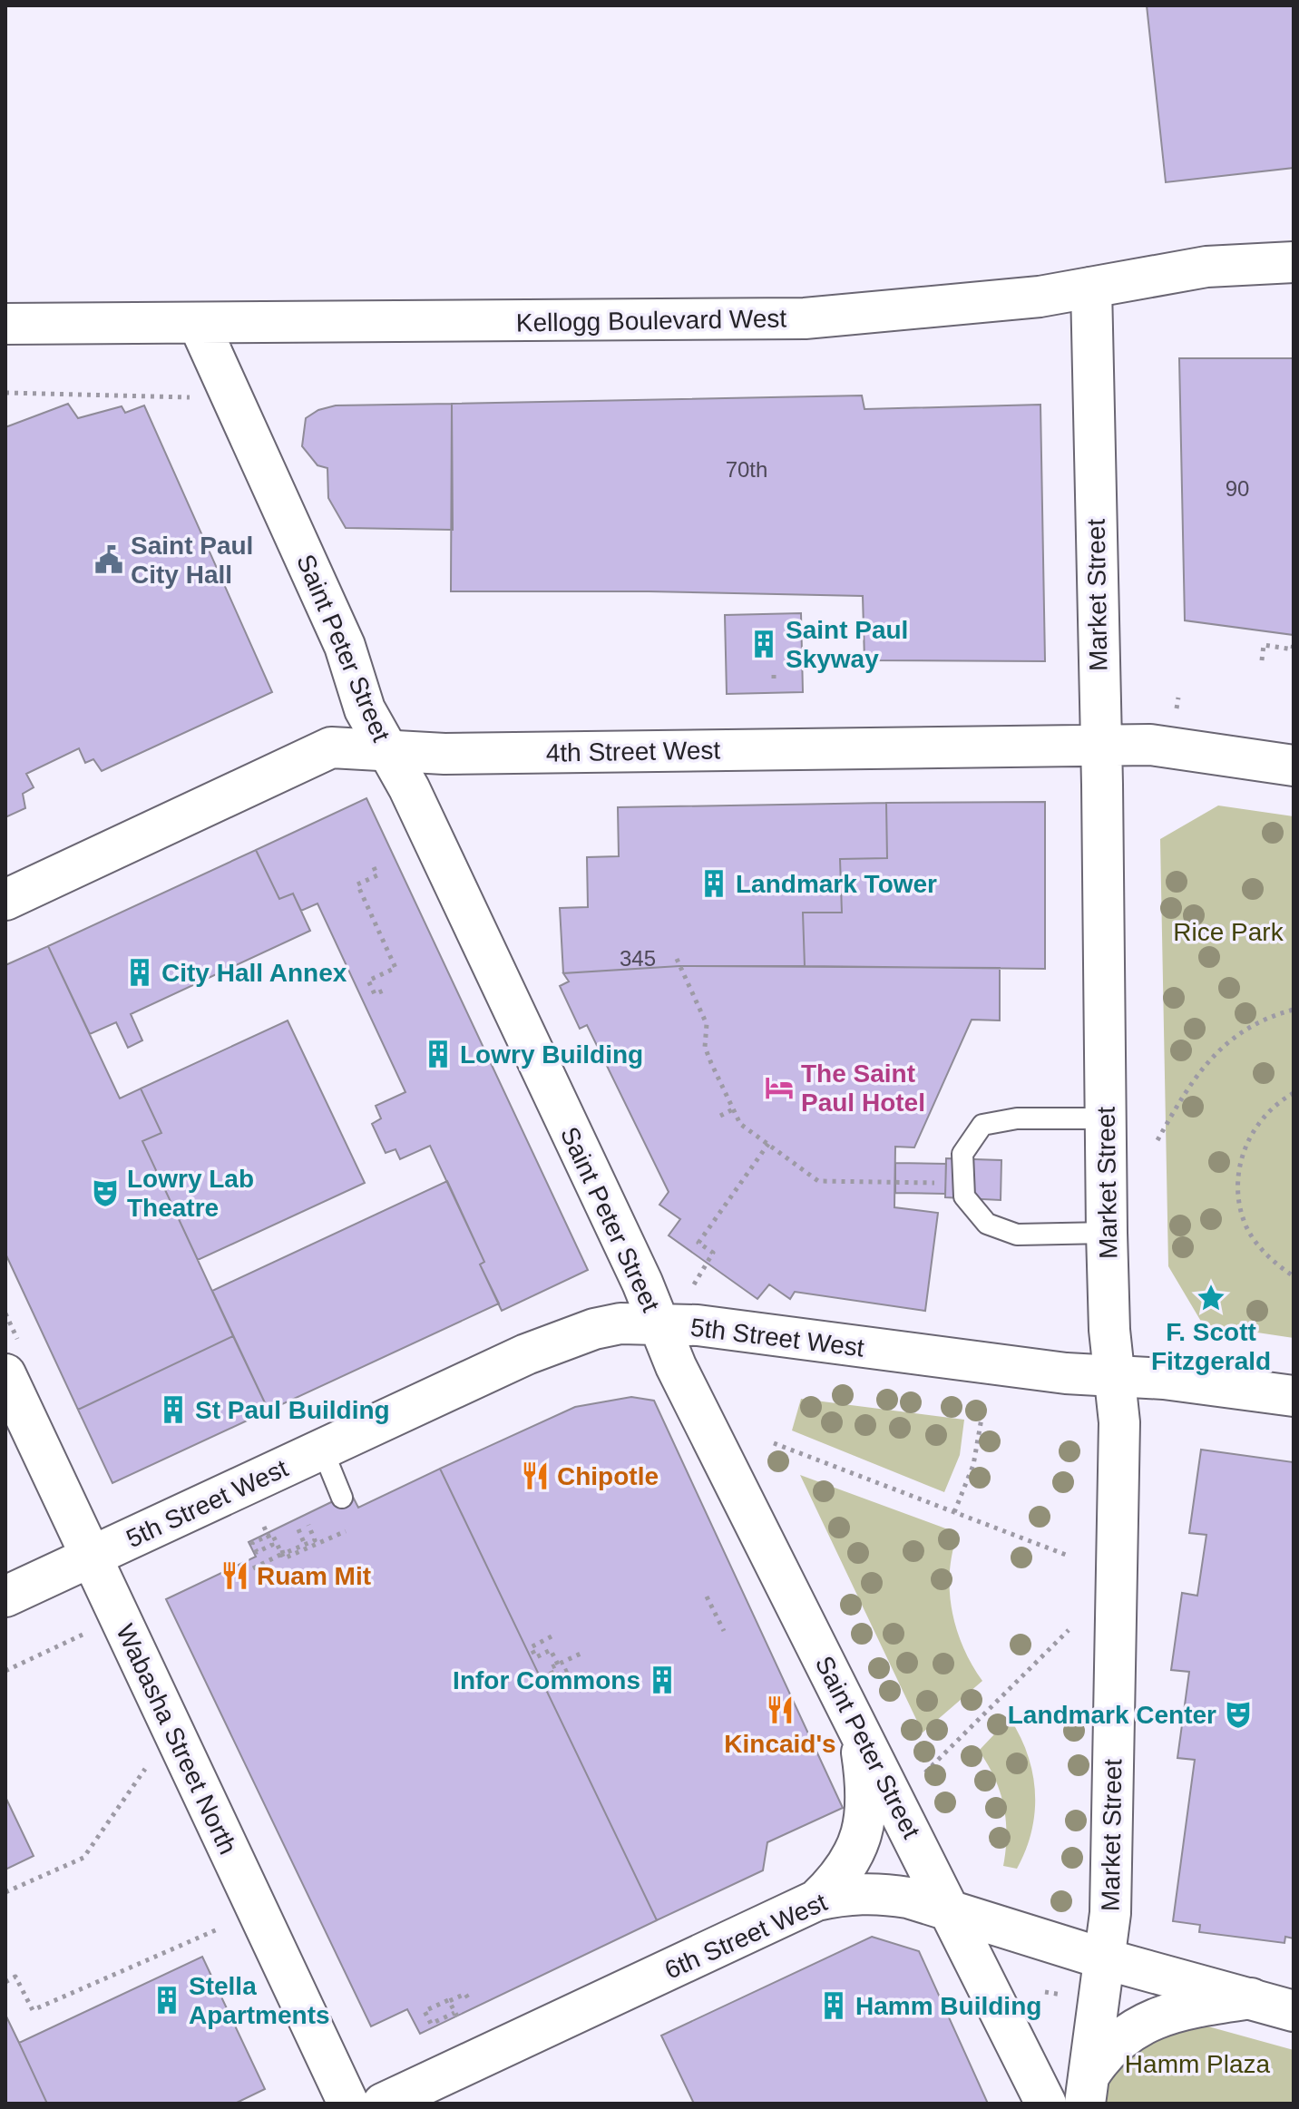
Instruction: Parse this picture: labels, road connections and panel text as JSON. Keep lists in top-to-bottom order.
{
  "streets": {
    "street": [
      "Kellogg Boulevard West",
      "Market Street",
      "Saint Peter Street",
      "4th Street West",
      "5th Street West",
      "Wabasha Street North",
      "6th Street West"
    ]
  },
  "crossings": [
    ["Kellogg Boulevard West", "Market Street"],
    ["Kellogg Boulevard West", "Saint Peter Street"],
    ["Market Street", "4th Street West"],
    ["Market Street", "5th Street West"],
    ["Market Street", "6th Street West"],
    ["Saint Peter Street", "4th Street West"],
    ["Saint Peter Street", "5th Street West"],
    ["Saint Peter Street", "6th Street West"],
    ["5th Street West", "Wabasha Street North"]
  ],
  "parks": ["Rice Park", "Hamm Plaza"],
  "places": {
    "public building": ["Saint Paul City Hall"],
    "building": [
      "Saint Paul Skyway",
      "Landmark Tower",
      "City Hall Annex",
      "Lowry Building",
      "St Paul Building",
      "Infor Commons",
      "Stella Apartments",
      "Hamm Building"
    ],
    "hotel": ["The Saint Paul Hotel"],
    "theatre": ["Lowry Lab Theatre", "Landmark Center"],
    "place": ["F. Scott Fitzgerald"],
    "restaurant": ["Chipotle", "Ruam Mit", "Kincaid's"]
  },
  "house_numbers": ["70th", "90", "345"]
}
